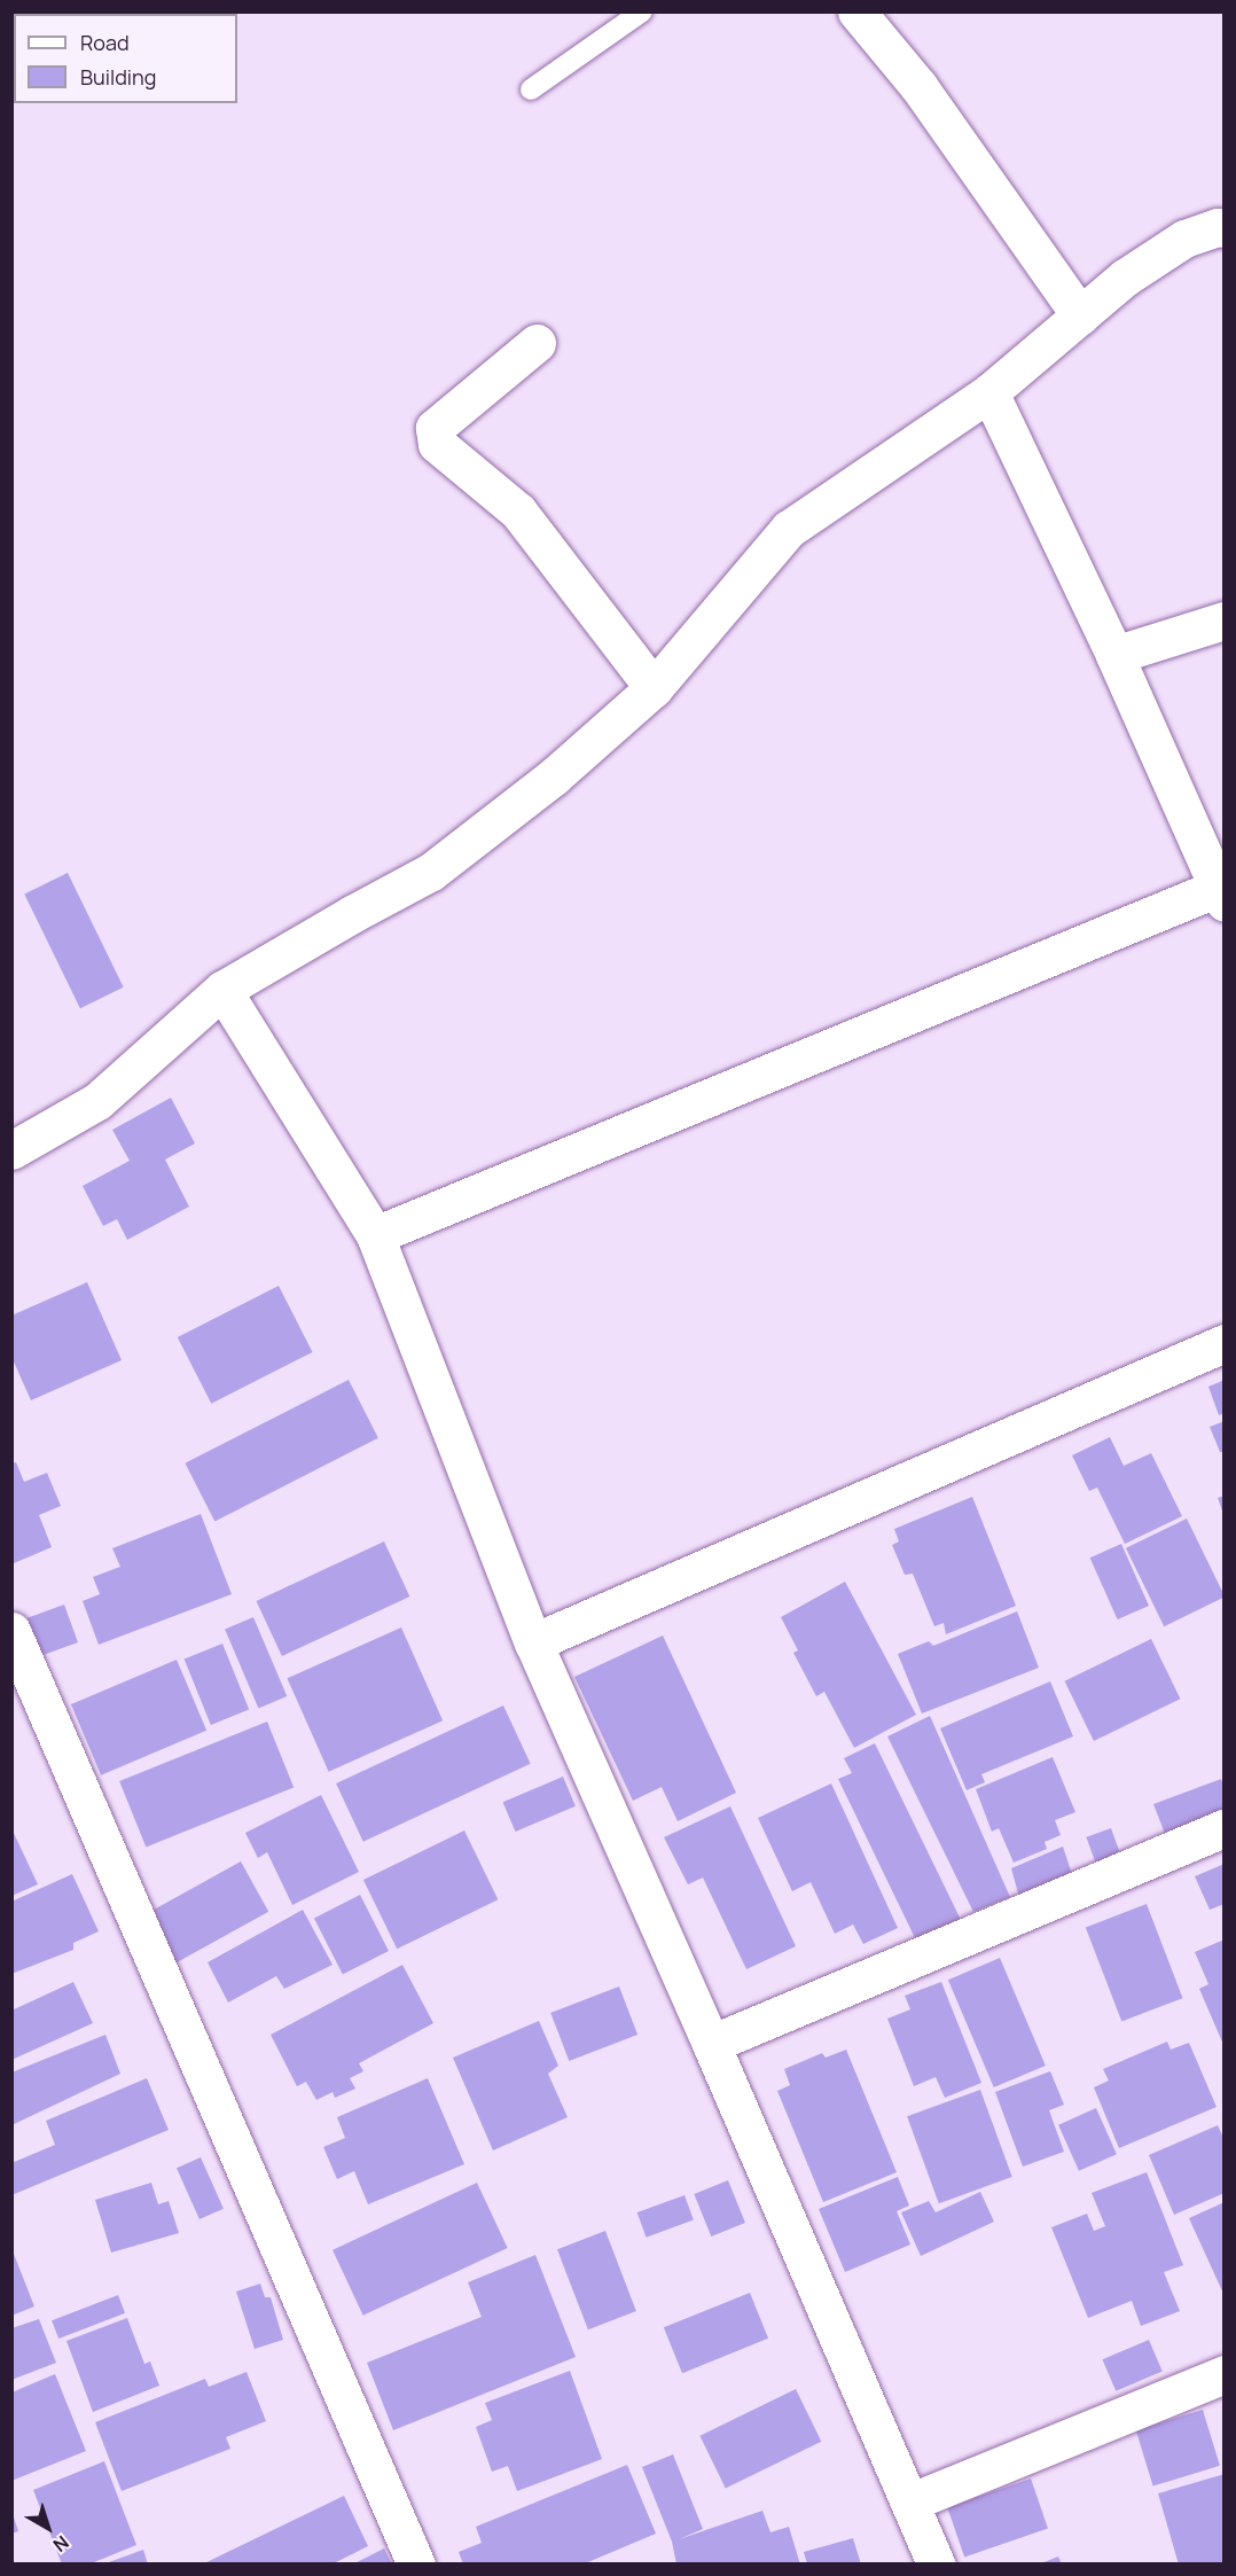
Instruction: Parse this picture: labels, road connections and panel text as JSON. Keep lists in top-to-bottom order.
{
  "legend": ["Road", "Building"],
  "north": "bottom right"
}
